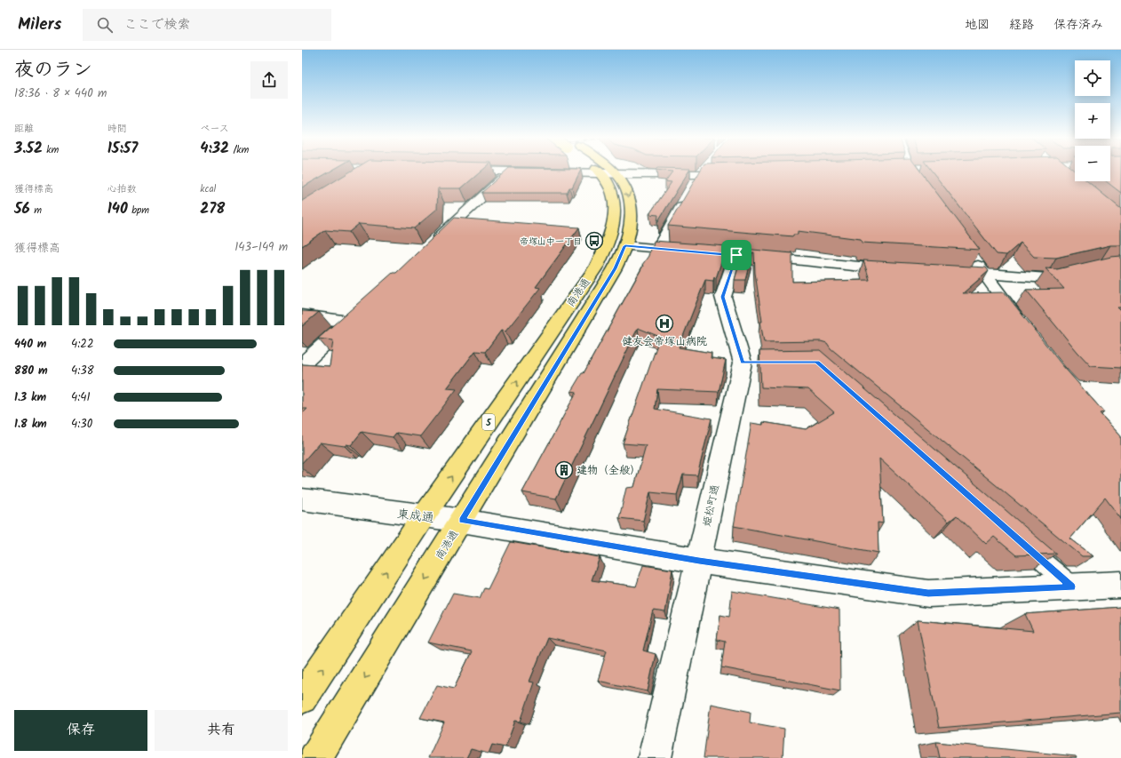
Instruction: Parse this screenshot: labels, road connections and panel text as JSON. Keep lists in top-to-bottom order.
{
  "streets": {
    "main road": ["南港通", "5"],
    "street": ["姫松町通", "東成通"]
  },
  "crossings": [
    ["南港通", "東成通"],
    ["姫松町通", "東成通"]
  ],
  "places": {
    "bus stop": ["帝塚山中一丁目"],
    "hospital": ["健友会帝塚山病院"],
    "building": ["建物（全般）"]
  },
  "page": {
    "header": "Milers",
    "search": "ここで検索",
    "nav": ["地図", "経路", "保存済み"],
    "heading": ["夜のラン", "18:36 · 8 × 440 m"],
    "map_buttons": ["+", "−"],
    "stats": [
      ["距離", "3.52 km"],
      ["時間", "15:57"],
      ["ペース", "4:32 /km"],
      ["獲得標高", "56 m"],
      ["心拍数", "140 bpm"],
      ["kcal", "278"]
    ],
    "chart": ["獲得標高", "143–149 m"],
    "list": [
      {
        "name": "440 m",
        "note": "4:22"
      },
      {
        "name": "880 m",
        "note": "4:38"
      },
      {
        "name": "1.3 km",
        "note": "4:41"
      },
      {
        "name": "1.8 km",
        "note": "4:30"
      }
    ],
    "buttons": ["保存", "共有"]
  }
}
